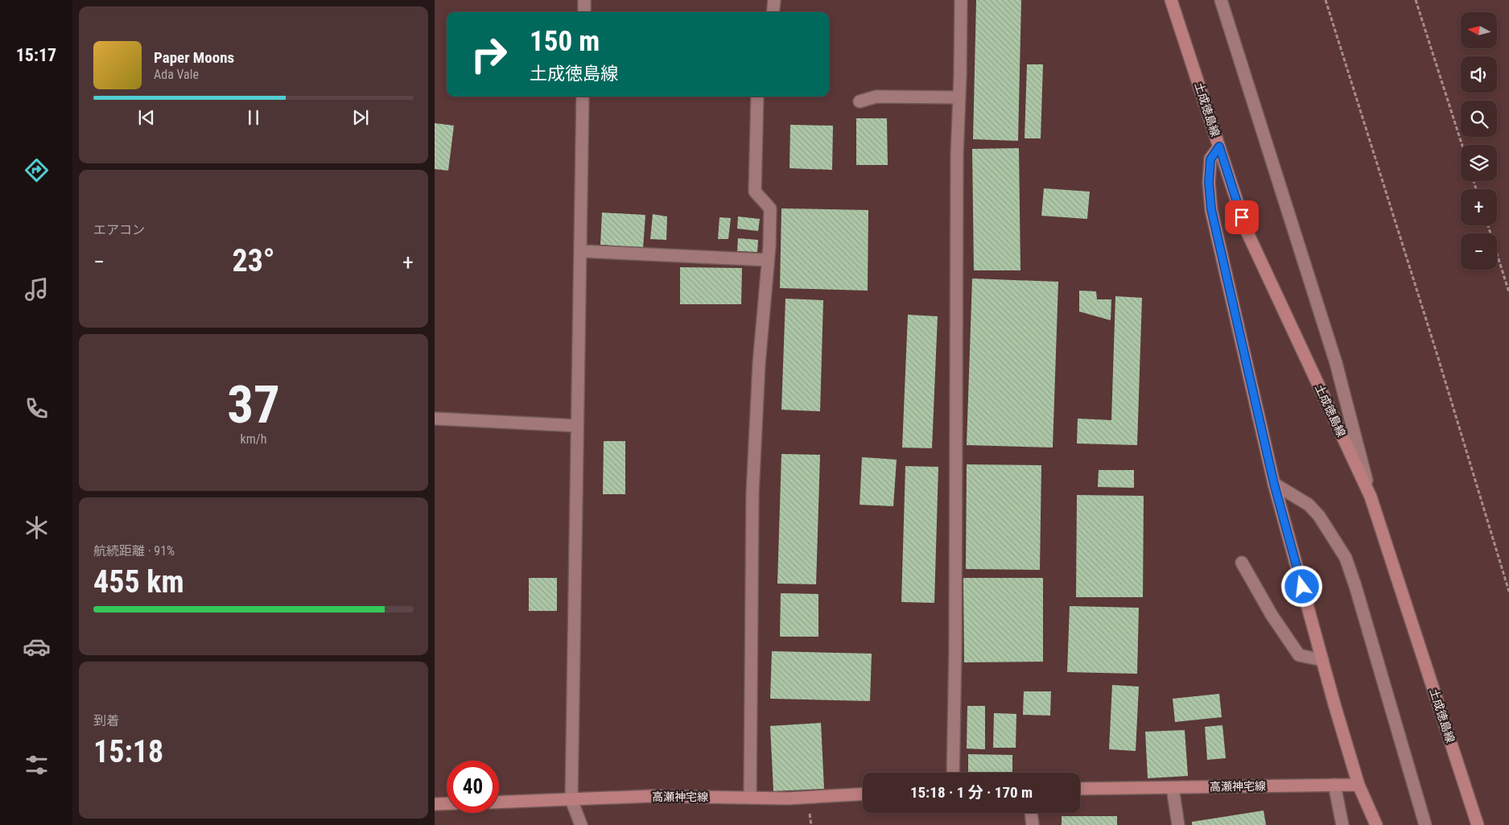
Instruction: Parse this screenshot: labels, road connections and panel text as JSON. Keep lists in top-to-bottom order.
{
  "streets": {
    "main road": ["土成徳島線", "高瀬神宅線"]
  },
  "north": "left",
  "page": {
    "tabs": "15:17",
    "map_buttons": ["+", "−"],
    "turn": ["150 m", "土成徳島線"],
    "song": ["Paper Moons", "Ada Vale"],
    "tile": [
      "エアコン",
      ["37", "km/h"],
      ["航続距離 · 91%", "455 km"],
      ["到着", "15:18"]
    ],
    "heat": ["−", "23°", "+"],
    "limit": "40",
    "trip": "15:18 · 1 分 · 170 m"
  }
}
